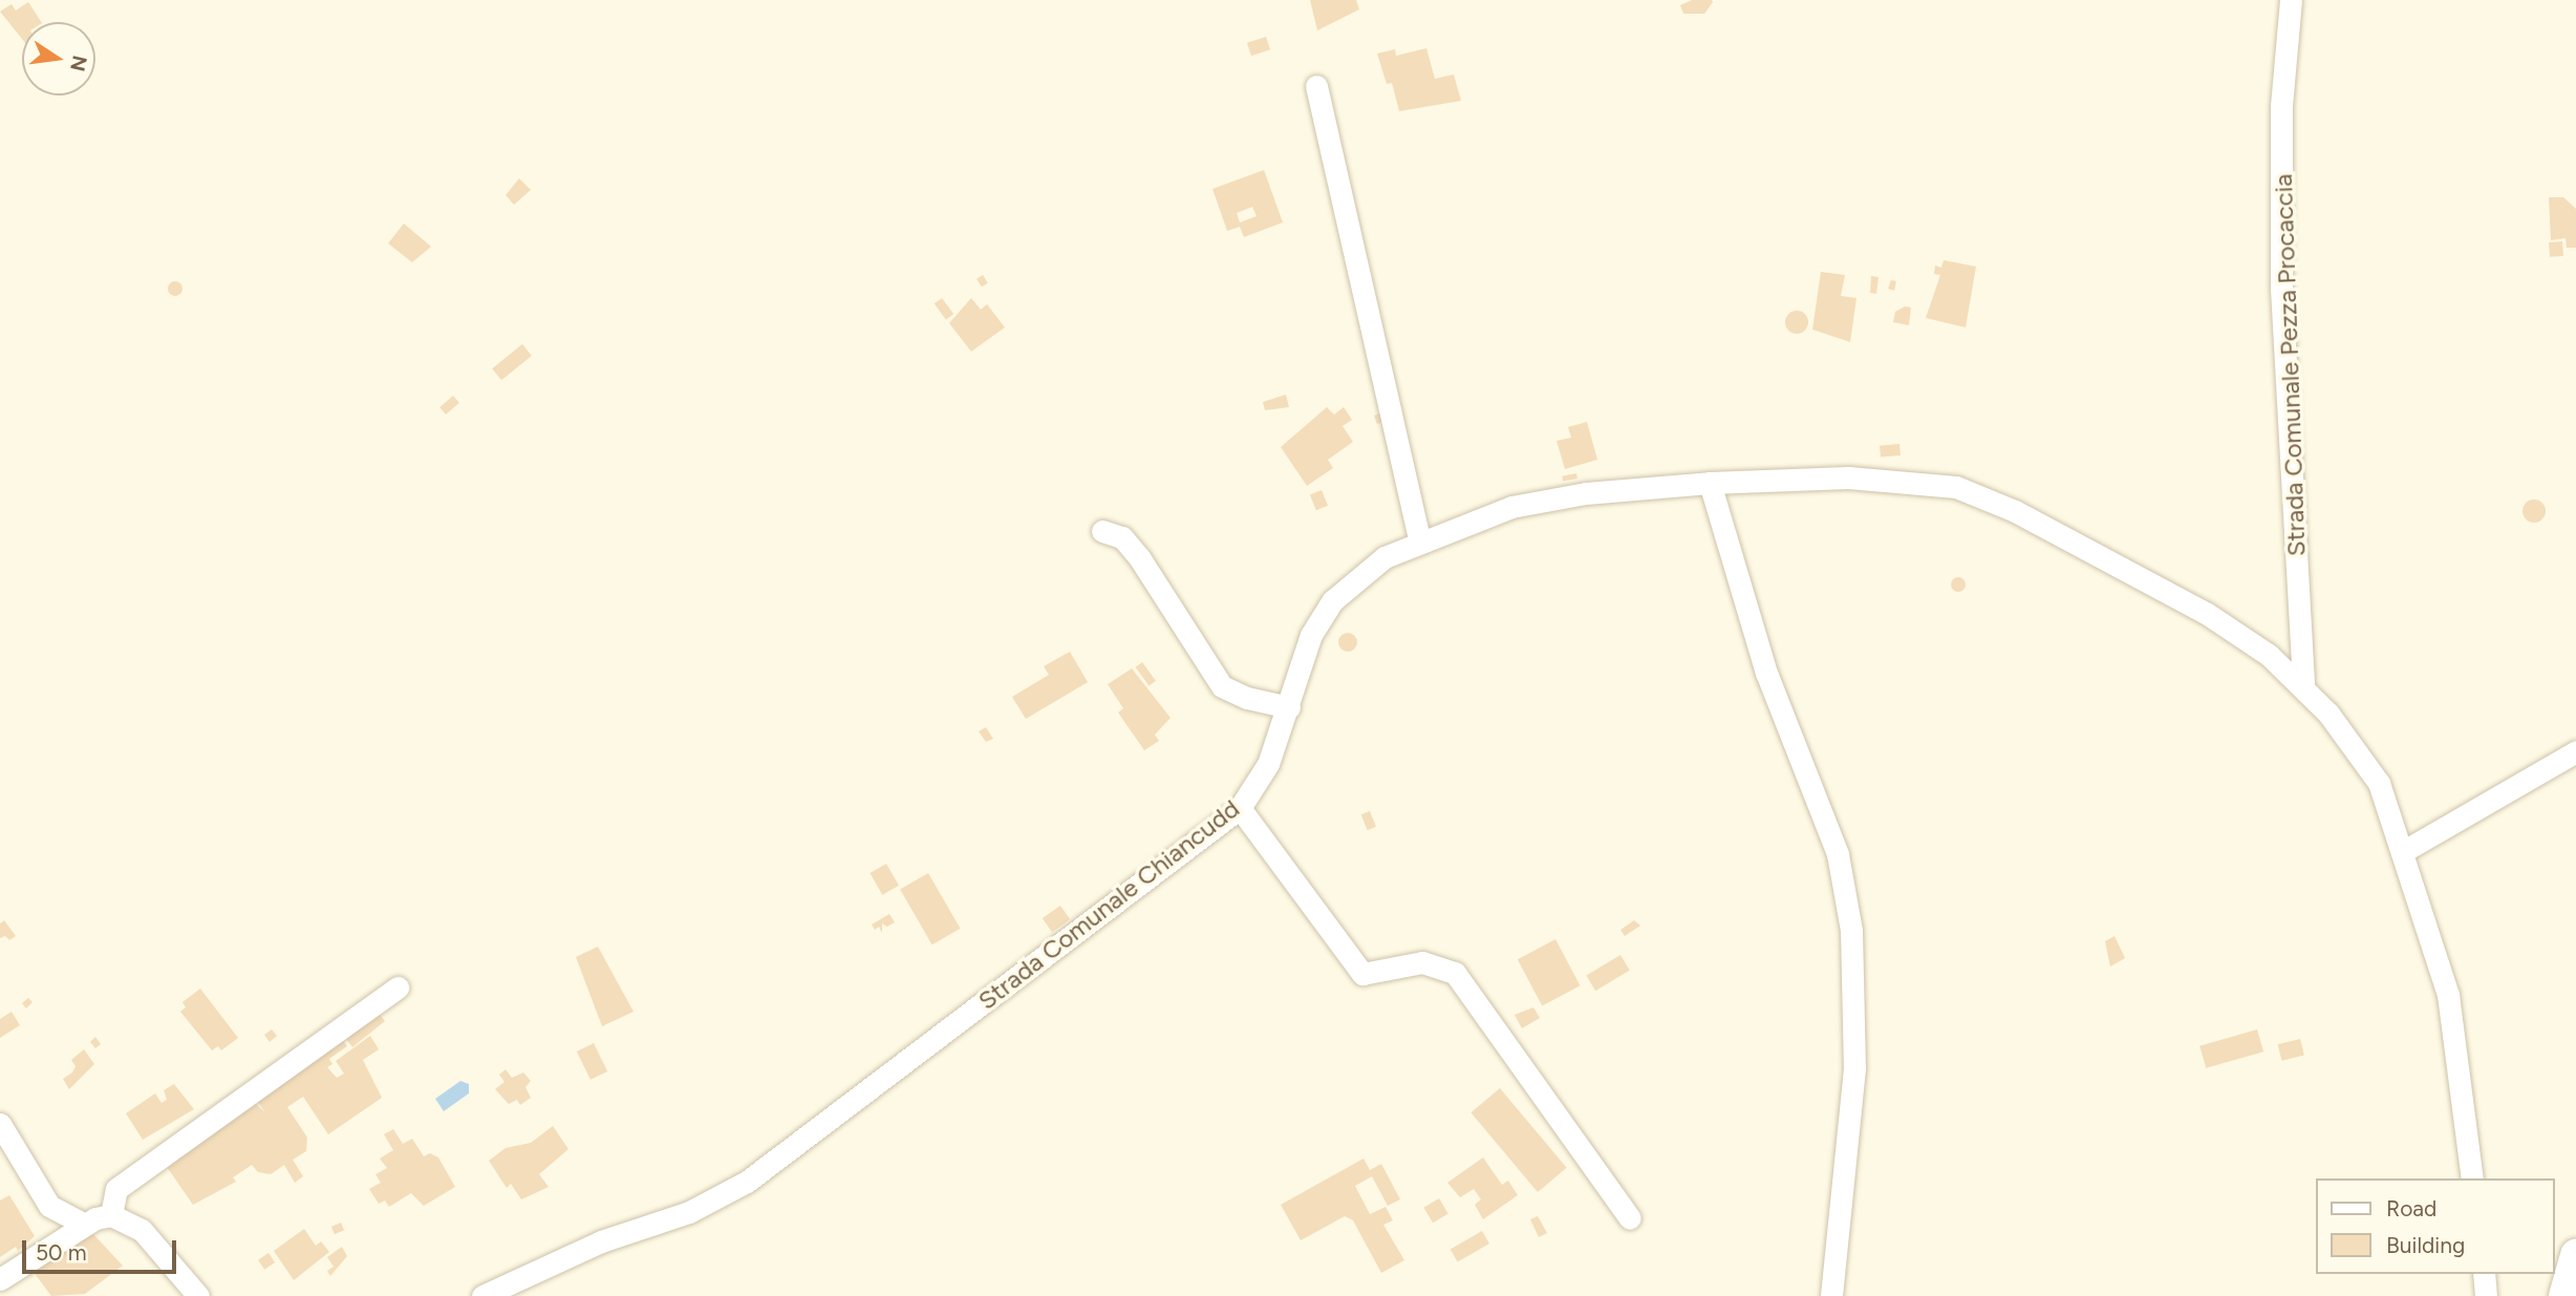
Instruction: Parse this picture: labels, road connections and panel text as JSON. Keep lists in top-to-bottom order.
{
  "streets": {
    "street": ["Strada Comunale Pezza Procaccia", "Strada Comunale Chiancudd"]
  },
  "crossings": [
    ["Strada Comunale Pezza Procaccia", "Strada Comunale Chiancudd"]
  ],
  "legend": ["Road", "Building"],
  "scale_bar": "50 m",
  "north": "right"
}
